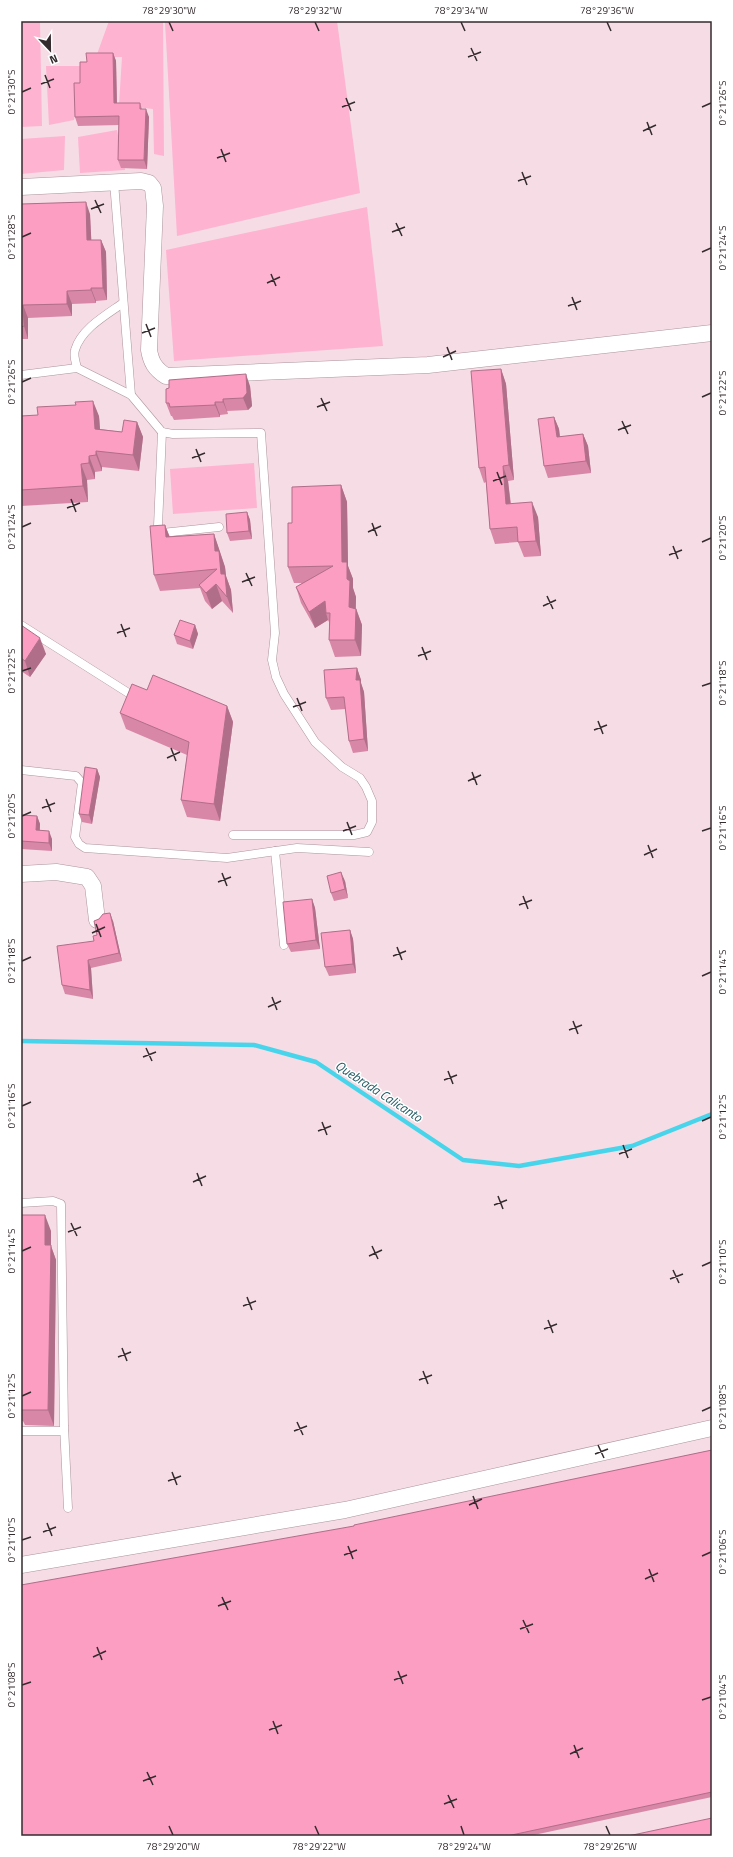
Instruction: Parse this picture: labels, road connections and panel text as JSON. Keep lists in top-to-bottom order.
{
  "water": ["Quebrada Calicanto"],
  "north": "bottom",
  "coordinates": [
    "78°29'30\"W",
    "78°29'32\"W",
    "78°29'34\"W",
    "78°29'36\"W",
    "0°21'30\"S",
    "0°21'26\"S",
    "0°21'28\"S",
    "0°21'24\"S",
    "0°21'22\"S",
    "0°21'20\"S",
    "0°21'18\"S",
    "0°21'16\"S",
    "0°21'14\"S",
    "0°21'12\"S",
    "0°21'10\"S",
    "0°21'08\"S",
    "0°21'06\"S",
    "0°21'04\"S",
    "78°29'20\"W",
    "78°29'22\"W",
    "78°29'24\"W",
    "78°29'26\"W"
  ]
}
